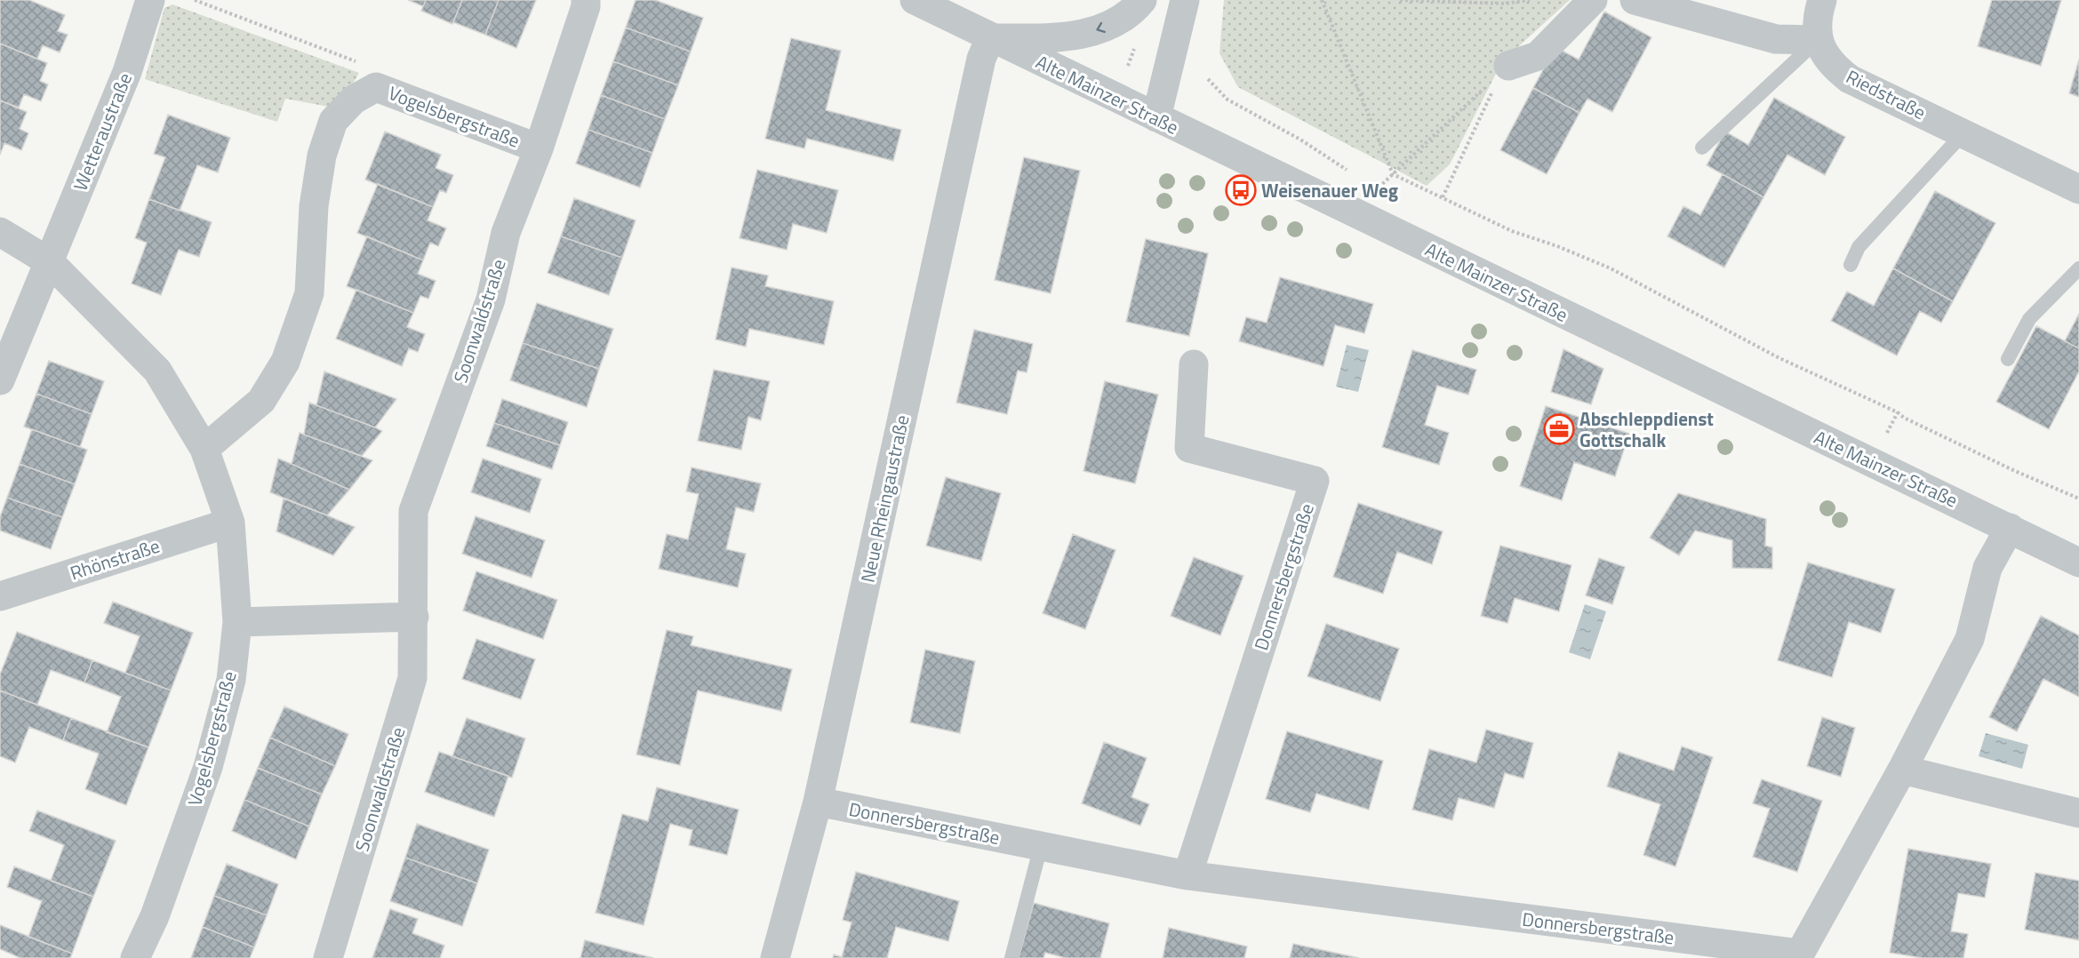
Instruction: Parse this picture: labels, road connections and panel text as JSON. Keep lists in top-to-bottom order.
{
  "streets": {
    "street": [
      "Alte Mainzer Straße",
      "Riedstraße",
      "Vogelsbergstraße",
      "Wetteraustraße",
      "Soonwaldstraße",
      "Neue Rheingaustraße",
      "Rhönstraße",
      "Donnersbergstraße"
    ]
  },
  "crossings": [
    ["Alte Mainzer Straße", "Neue Rheingaustraße"],
    ["Alte Mainzer Straße", "Donnersbergstraße"],
    ["Vogelsbergstraße", "Wetteraustraße"],
    ["Vogelsbergstraße", "Soonwaldstraße"],
    ["Vogelsbergstraße", "Rhönstraße"],
    ["Neue Rheingaustraße", "Donnersbergstraße"]
  ],
  "places": {
    "bus stop": ["Weisenauer Weg"],
    "office": ["Abschleppdienst Gottschalk"]
  }
}
